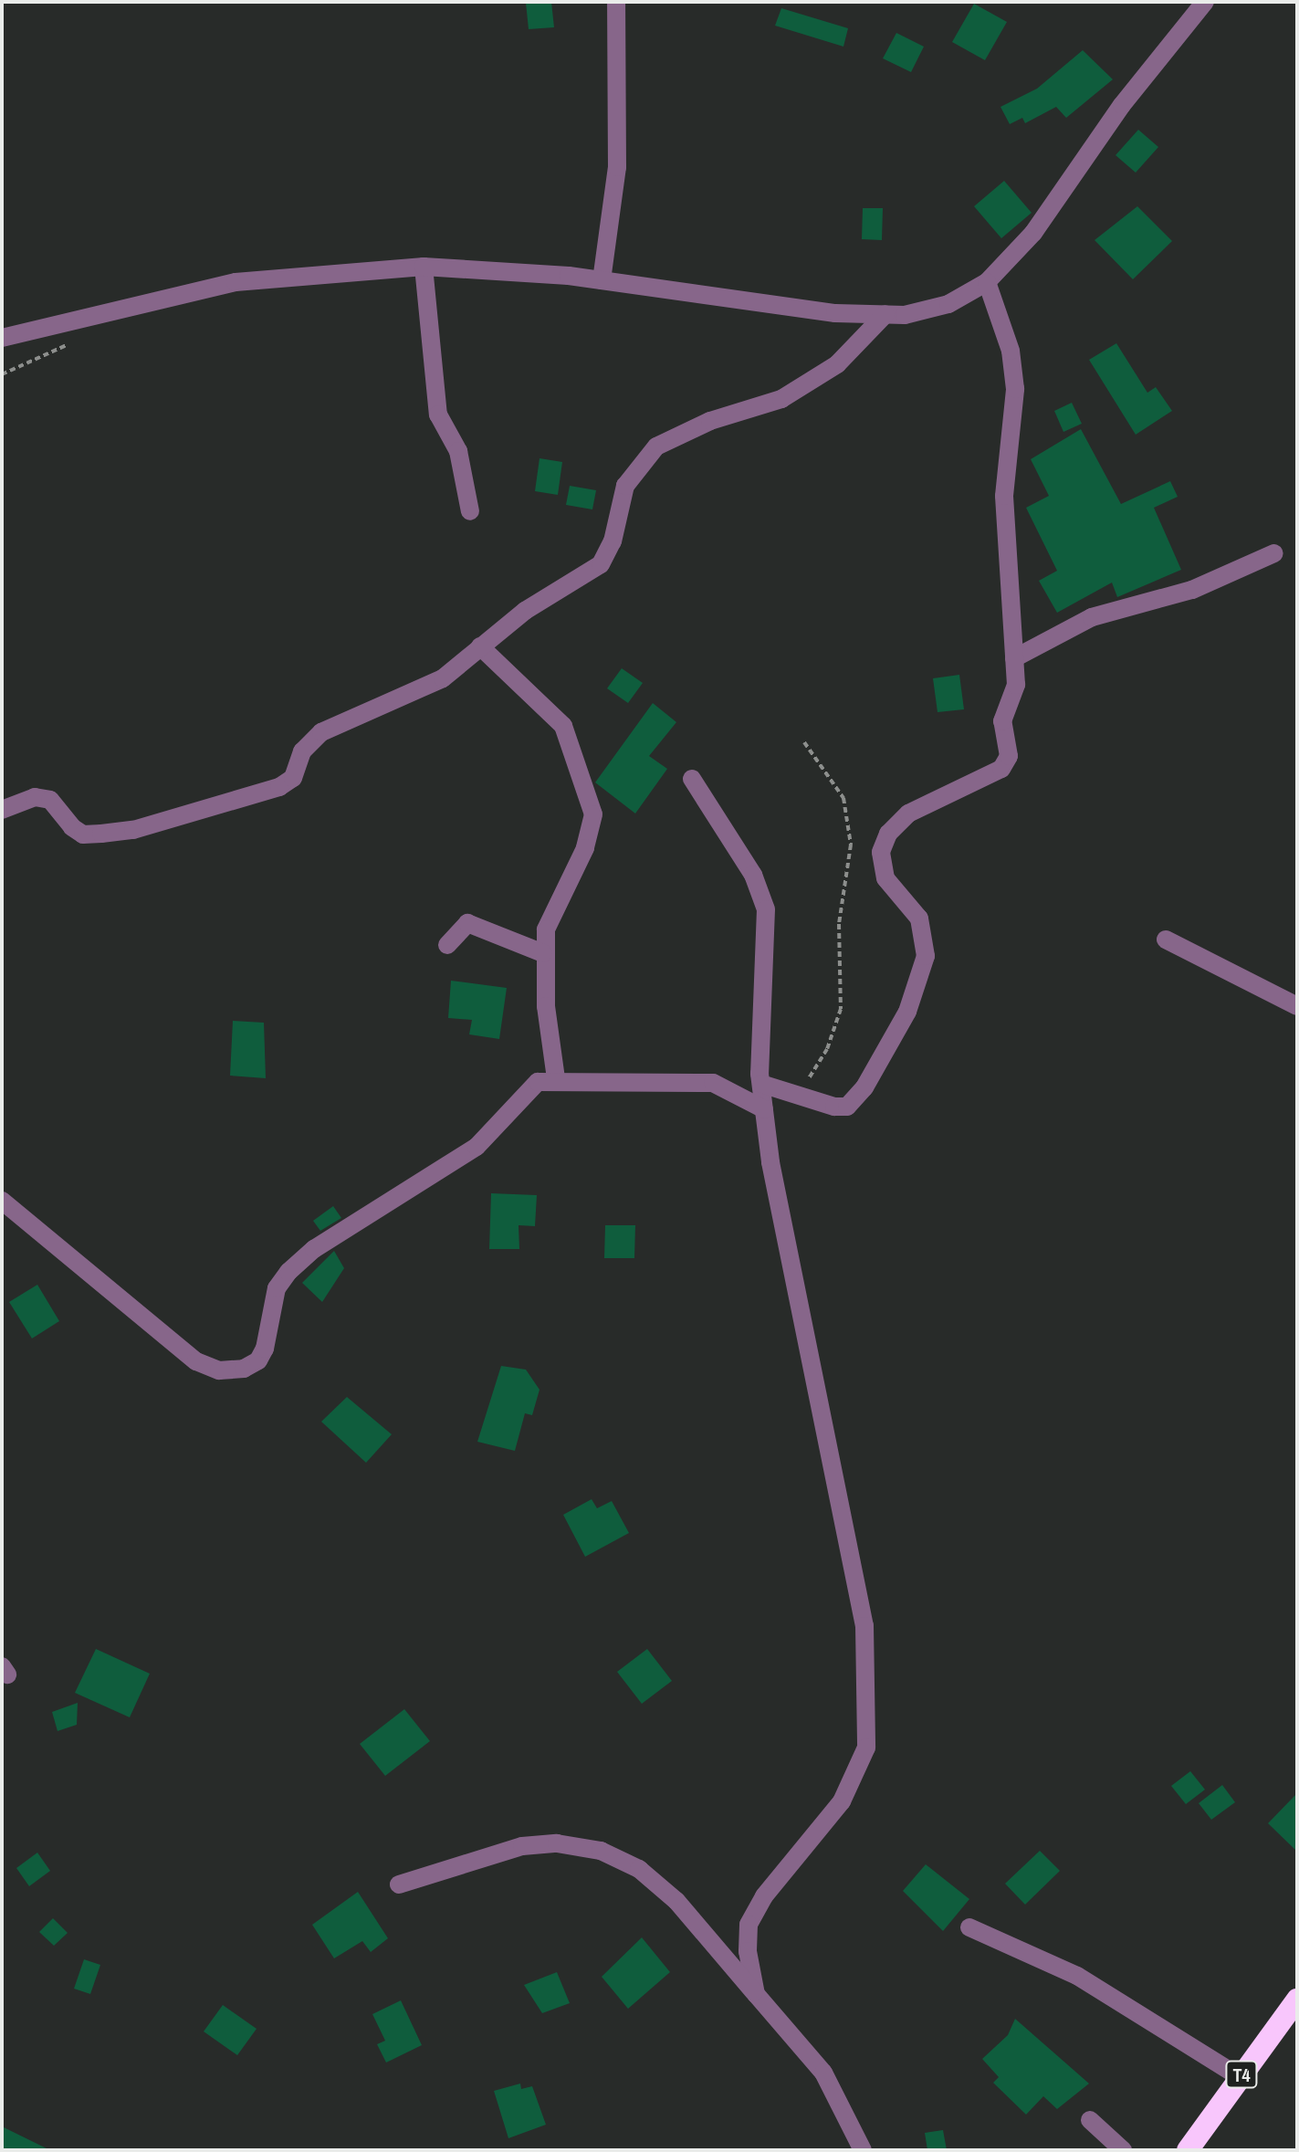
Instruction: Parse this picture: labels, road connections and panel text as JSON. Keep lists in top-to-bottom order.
{
  "streets": {
    "highway": ["T4"]
  }
}
